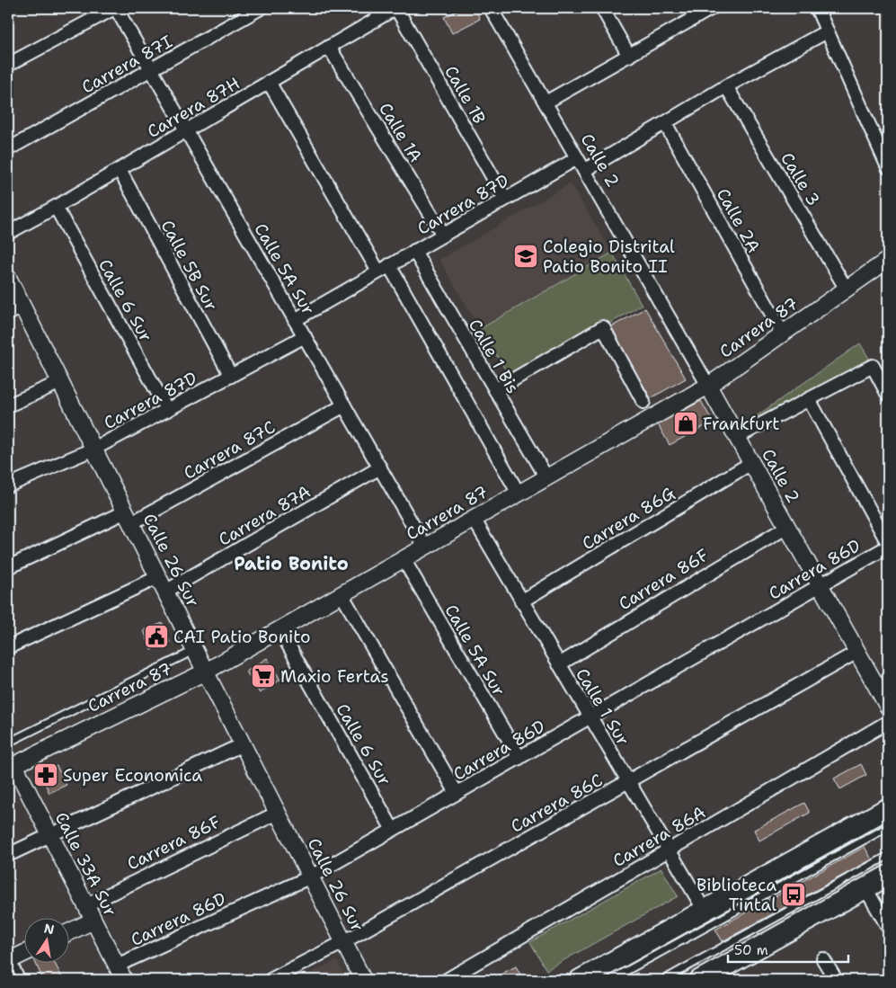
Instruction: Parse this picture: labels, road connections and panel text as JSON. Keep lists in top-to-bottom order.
{
  "streets": {
    "street": [
      "Carrera 87I",
      "Calle 1B",
      "Carrera 87H",
      "Calle 1A",
      "Calle 2",
      "Calle 3",
      "Carrera 87D",
      "Calle 2A",
      "Calle 5B Sur",
      "Calle 5A Sur",
      "Calle 6 Sur",
      "Carrera 87",
      "Calle 1 Bis",
      "Carrera 87C",
      "Carrera 87A",
      "Carrera 86G",
      "Calle 26 Sur",
      "Carrera 86D",
      "Carrera 86F",
      "Calle 1 Sur",
      "Carrera 86C",
      "Carrera 86A",
      "Calle 33A Sur"
    ]
  },
  "crossings": [
    ["Carrera 87I", "Calle 5A Sur"],
    ["Calle 1B", "Carrera 87H"],
    ["Calle 1B", "Carrera 87D"],
    ["Carrera 87H", "Calle 1A"],
    ["Carrera 87H", "Calle 5B Sur"],
    ["Carrera 87H", "Calle 5A Sur"],
    ["Carrera 87H", "Calle 6 Sur"],
    ["Calle 1A", "Carrera 87D"],
    ["Calle 2", "Carrera 87D"],
    ["Calle 2", "Carrera 87"],
    ["Calle 2", "Carrera 86G"],
    ["Calle 2", "Carrera 86D"],
    ["Calle 2", "Carrera 86F"],
    ["Calle 2", "Carrera 86C"],
    ["Calle 3", "Carrera 87"],
    ["Carrera 87D", "Calle 5B Sur"],
    ["Carrera 87D", "Calle 5A Sur"],
    ["Carrera 87D", "Calle 6 Sur"],
    ["Carrera 87D", "Calle 1 Bis"],
    ["Carrera 87D", "Calle 26 Sur"],
    ["Calle 2A", "Carrera 87"],
    ["Calle 5A Sur", "Carrera 87"],
    ["Calle 5A Sur", "Carrera 87C"],
    ["Calle 5A Sur", "Carrera 87A"],
    ["Calle 5A Sur", "Carrera 86D"],
    ["Calle 6 Sur", "Carrera 87"],
    ["Calle 6 Sur", "Carrera 86D"],
    ["Carrera 87", "Calle 1 Bis"],
    ["Carrera 87", "Calle 26 Sur"],
    ["Carrera 87", "Calle 1 Sur"],
    ["Carrera 87", "Calle 33A Sur"],
    ["Carrera 87C", "Calle 26 Sur"],
    ["Carrera 87A", "Calle 26 Sur"],
    ["Carrera 86G", "Calle 1 Sur"],
    ["Calle 26 Sur", "Carrera 86D"],
    ["Calle 26 Sur", "Carrera 86F"],
    ["Calle 26 Sur", "Carrera 86C"],
    ["Carrera 86D", "Calle 1 Sur"],
    ["Carrera 86D", "Calle 33A Sur"],
    ["Carrera 86F", "Calle 1 Sur"],
    ["Carrera 86F", "Calle 33A Sur"],
    ["Calle 1 Sur", "Carrera 86C"],
    ["Calle 1 Sur", "Carrera 86A"]
  ],
  "districts": ["Patio Bonito"],
  "places": {
    "school or university": ["Colegio Distrital Patio Bonito II"],
    "shop": ["Frankfurt"],
    "public building": ["CAI Patio Bonito"],
    "supermarket": ["Maxio Fertas"],
    "pharmacy": ["Super Economica"],
    "bus stop": ["Biblioteca Tintal"]
  },
  "scale_bar": "50 m",
  "north": "top"
}
